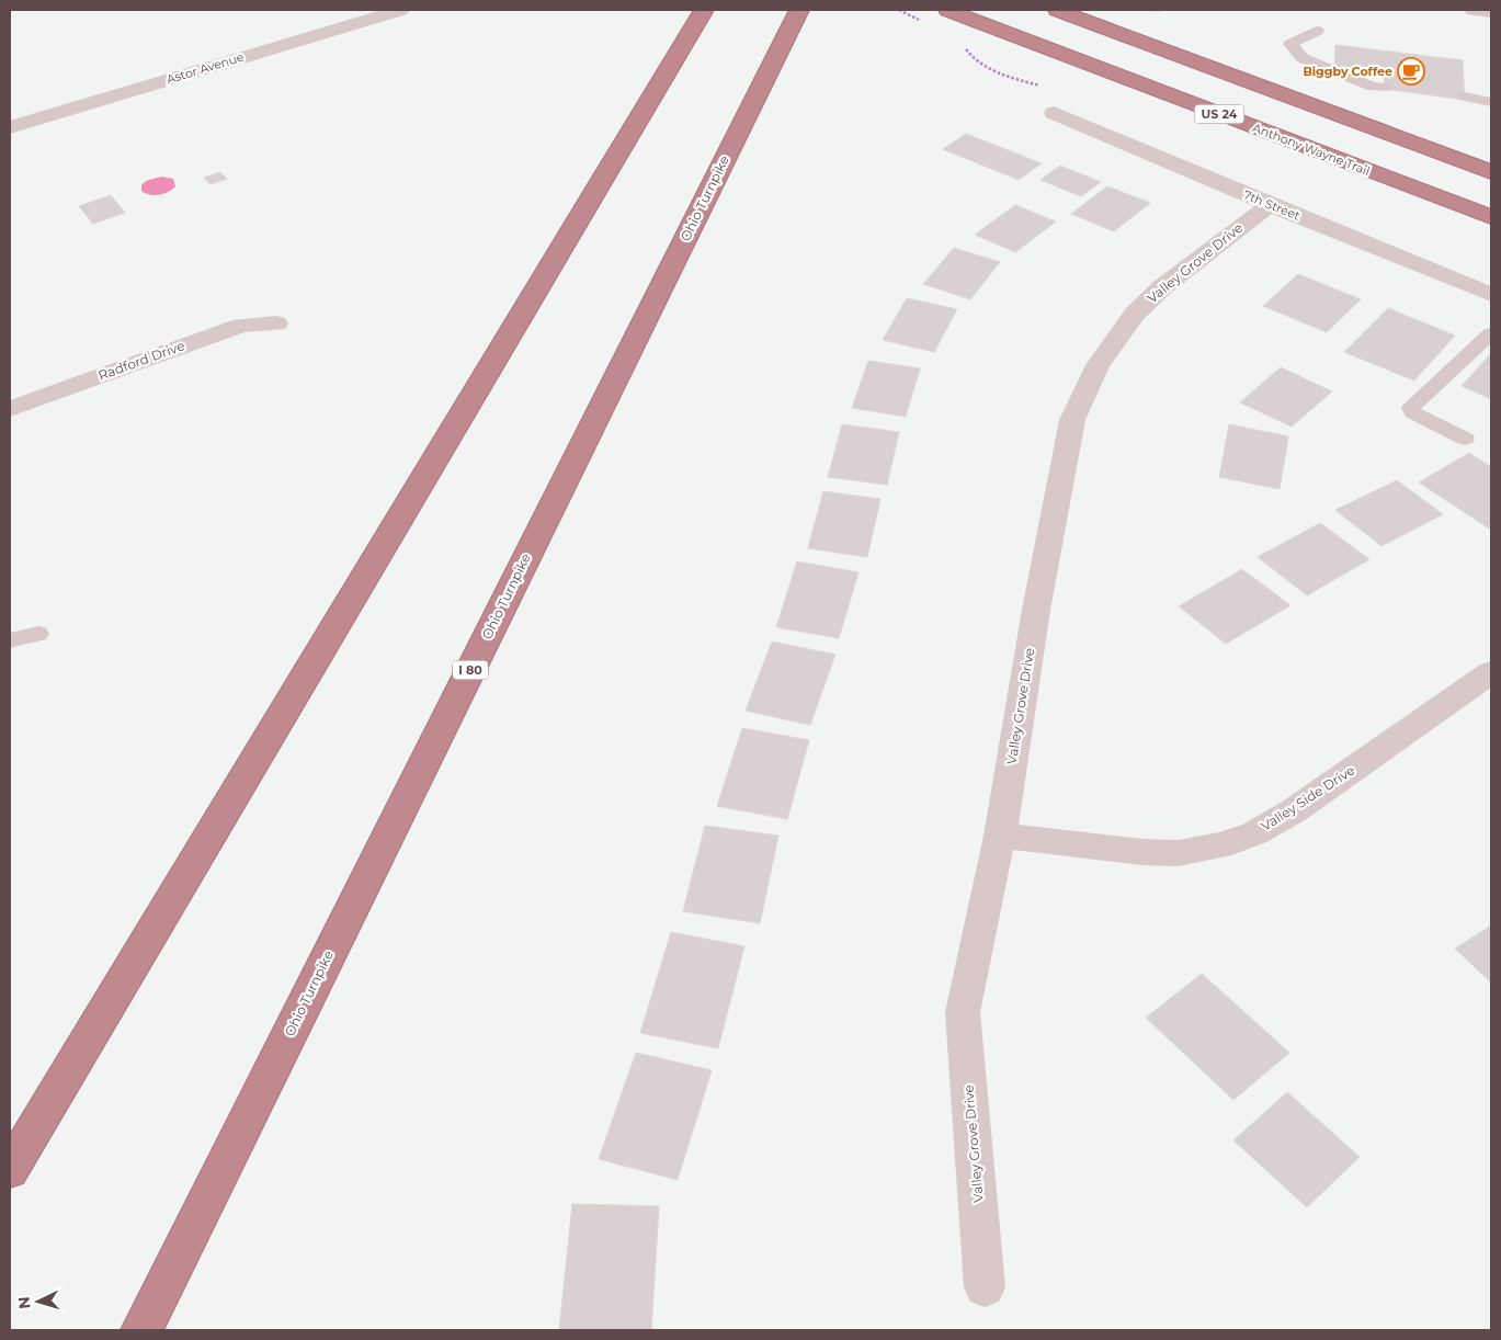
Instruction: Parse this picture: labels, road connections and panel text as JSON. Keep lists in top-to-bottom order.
{
  "streets": {
    "highway": [
      "US 24",
      "Anthony Wayne Trail",
      "Ohio Turnpike",
      "I 80"
    ],
    "street": [
      "Astor Avenue",
      "7th Street",
      "Valley Grove Drive",
      "Radford Drive",
      "Valley Side Drive"
    ]
  },
  "crossings": [
    ["7th Street", "Valley Grove Drive"],
    ["Valley Grove Drive", "Valley Side Drive"]
  ],
  "places": {
    "cafe": ["Biggby Coffee"]
  },
  "north": "left"
}
